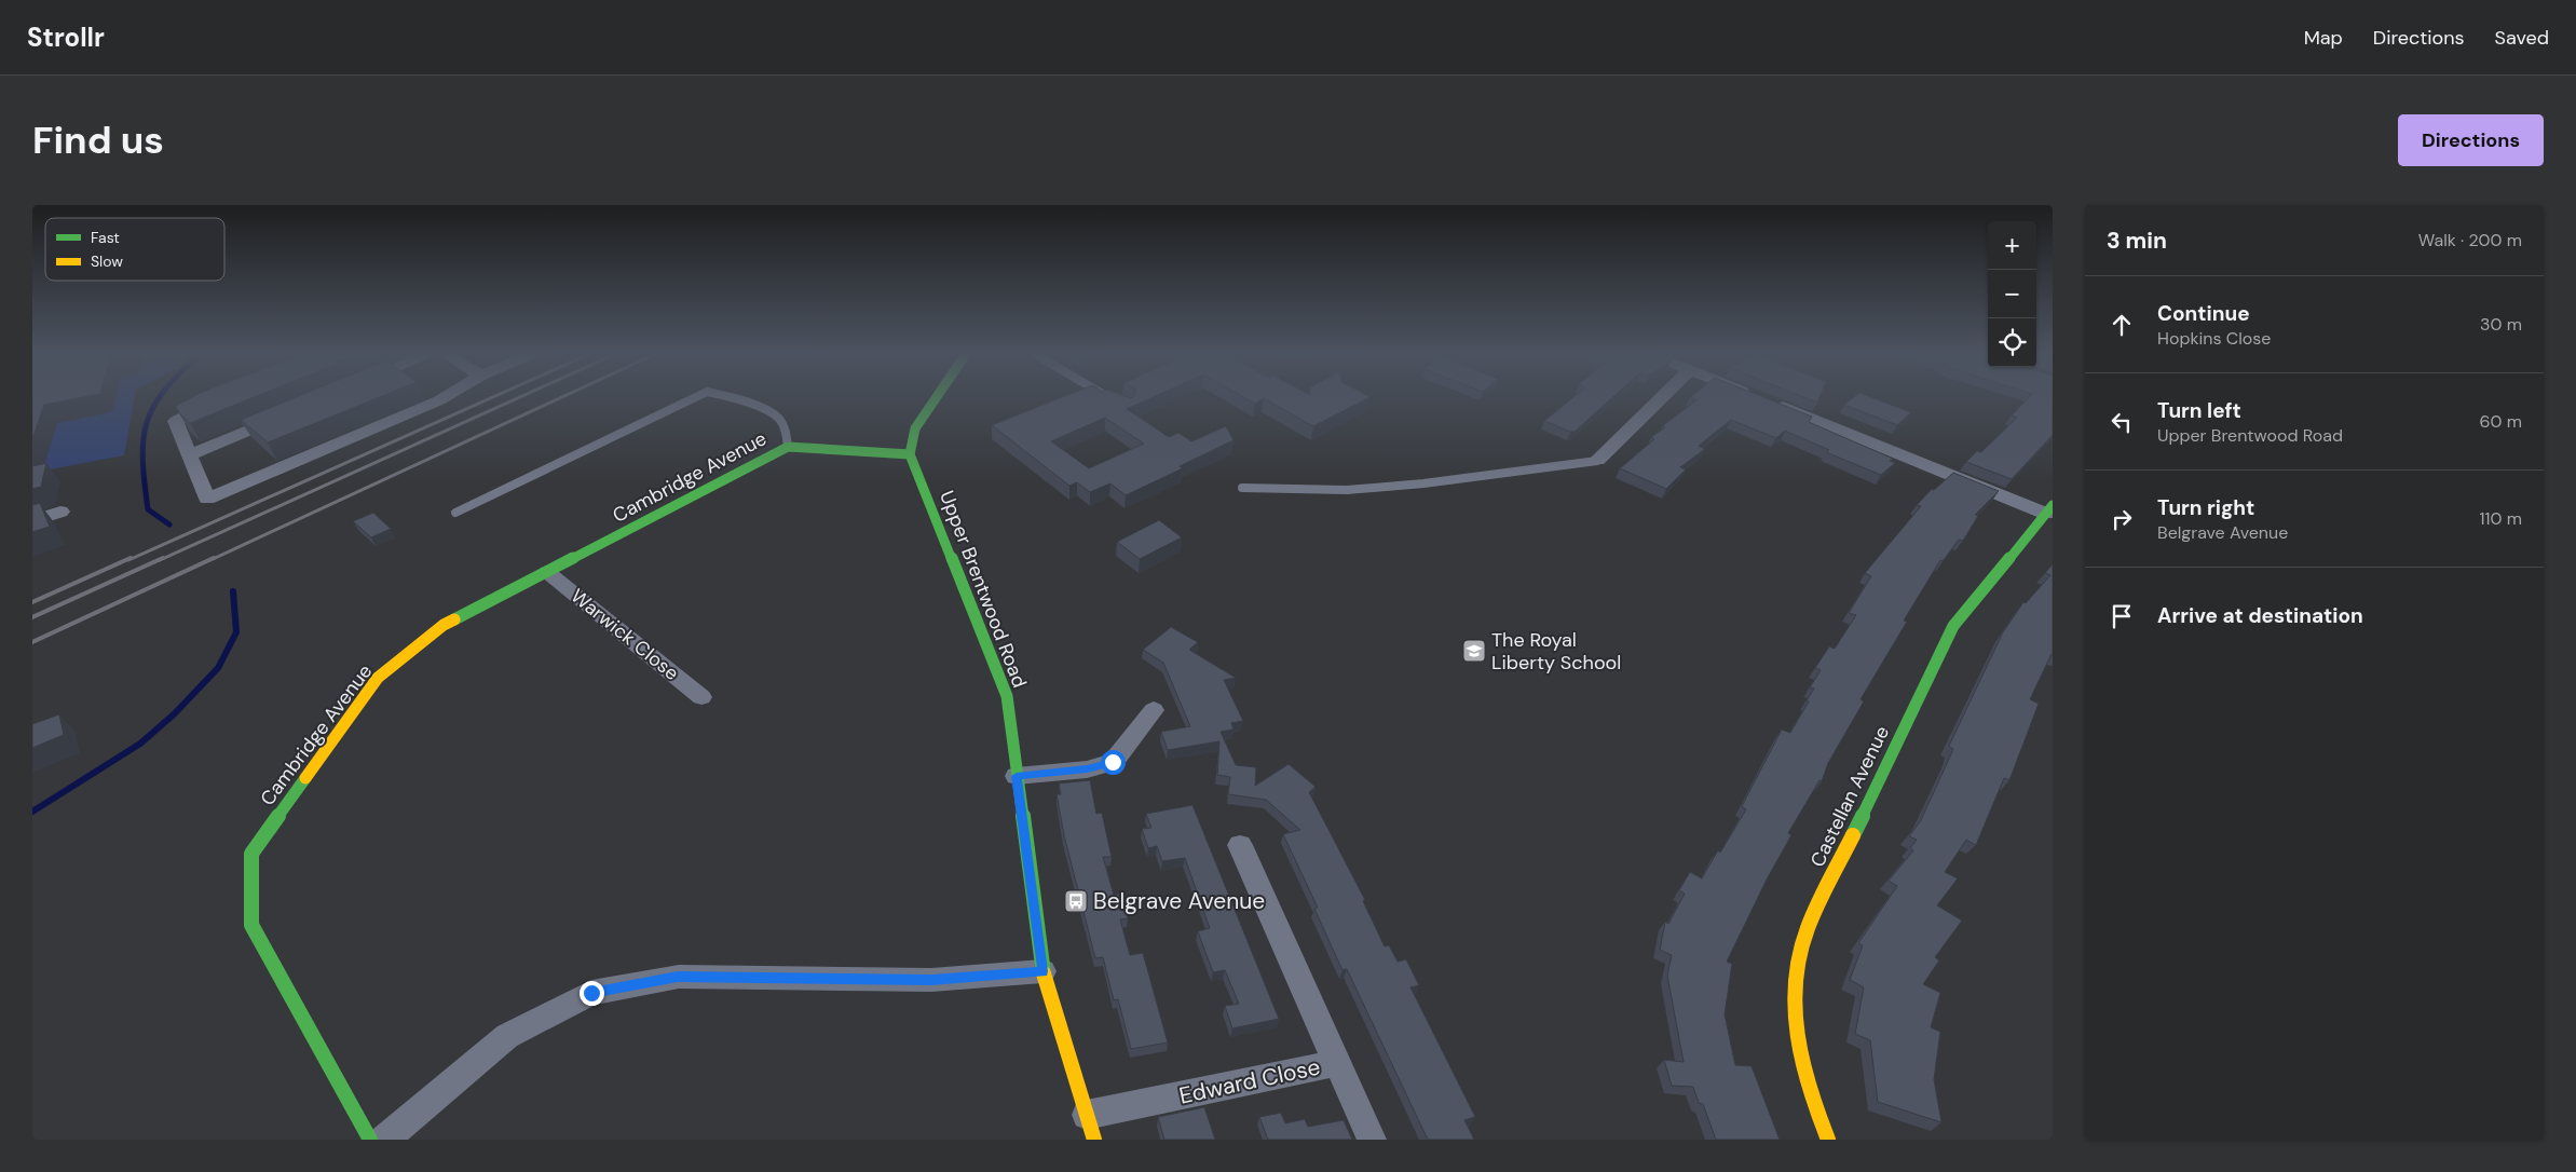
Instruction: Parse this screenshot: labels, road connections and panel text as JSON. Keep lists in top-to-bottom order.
{
  "streets": {
    "street": [
      "Cambridge Avenue",
      "Upper Brentwood Road",
      "Warwick Close",
      "Castellan Avenue",
      "Edward Close"
    ]
  },
  "crossings": [
    ["Cambridge Avenue", "Upper Brentwood Road"],
    ["Cambridge Avenue", "Warwick Close"],
    ["Upper Brentwood Road", "Edward Close"]
  ],
  "places": {
    "school or university": ["The Royal Liberty School"],
    "bus stop": ["Belgrave Avenue"]
  },
  "legend": ["Fast", "Slow"],
  "page": {
    "header": "Strollr",
    "nav": ["Map", "Directions", "Saved"],
    "buttons": "Directions",
    "title": "Find us",
    "heading": ["3 min", "Walk · 200 m"],
    "map_buttons": ["+", "−"],
    "list": [
      ["Continue", "Hopkins Close", "30 m"],
      ["Turn left", "Upper Brentwood Road", "60 m"],
      ["Turn right", "Belgrave Avenue", "110 m"],
      "Arrive at destination"
    ]
  }
}
